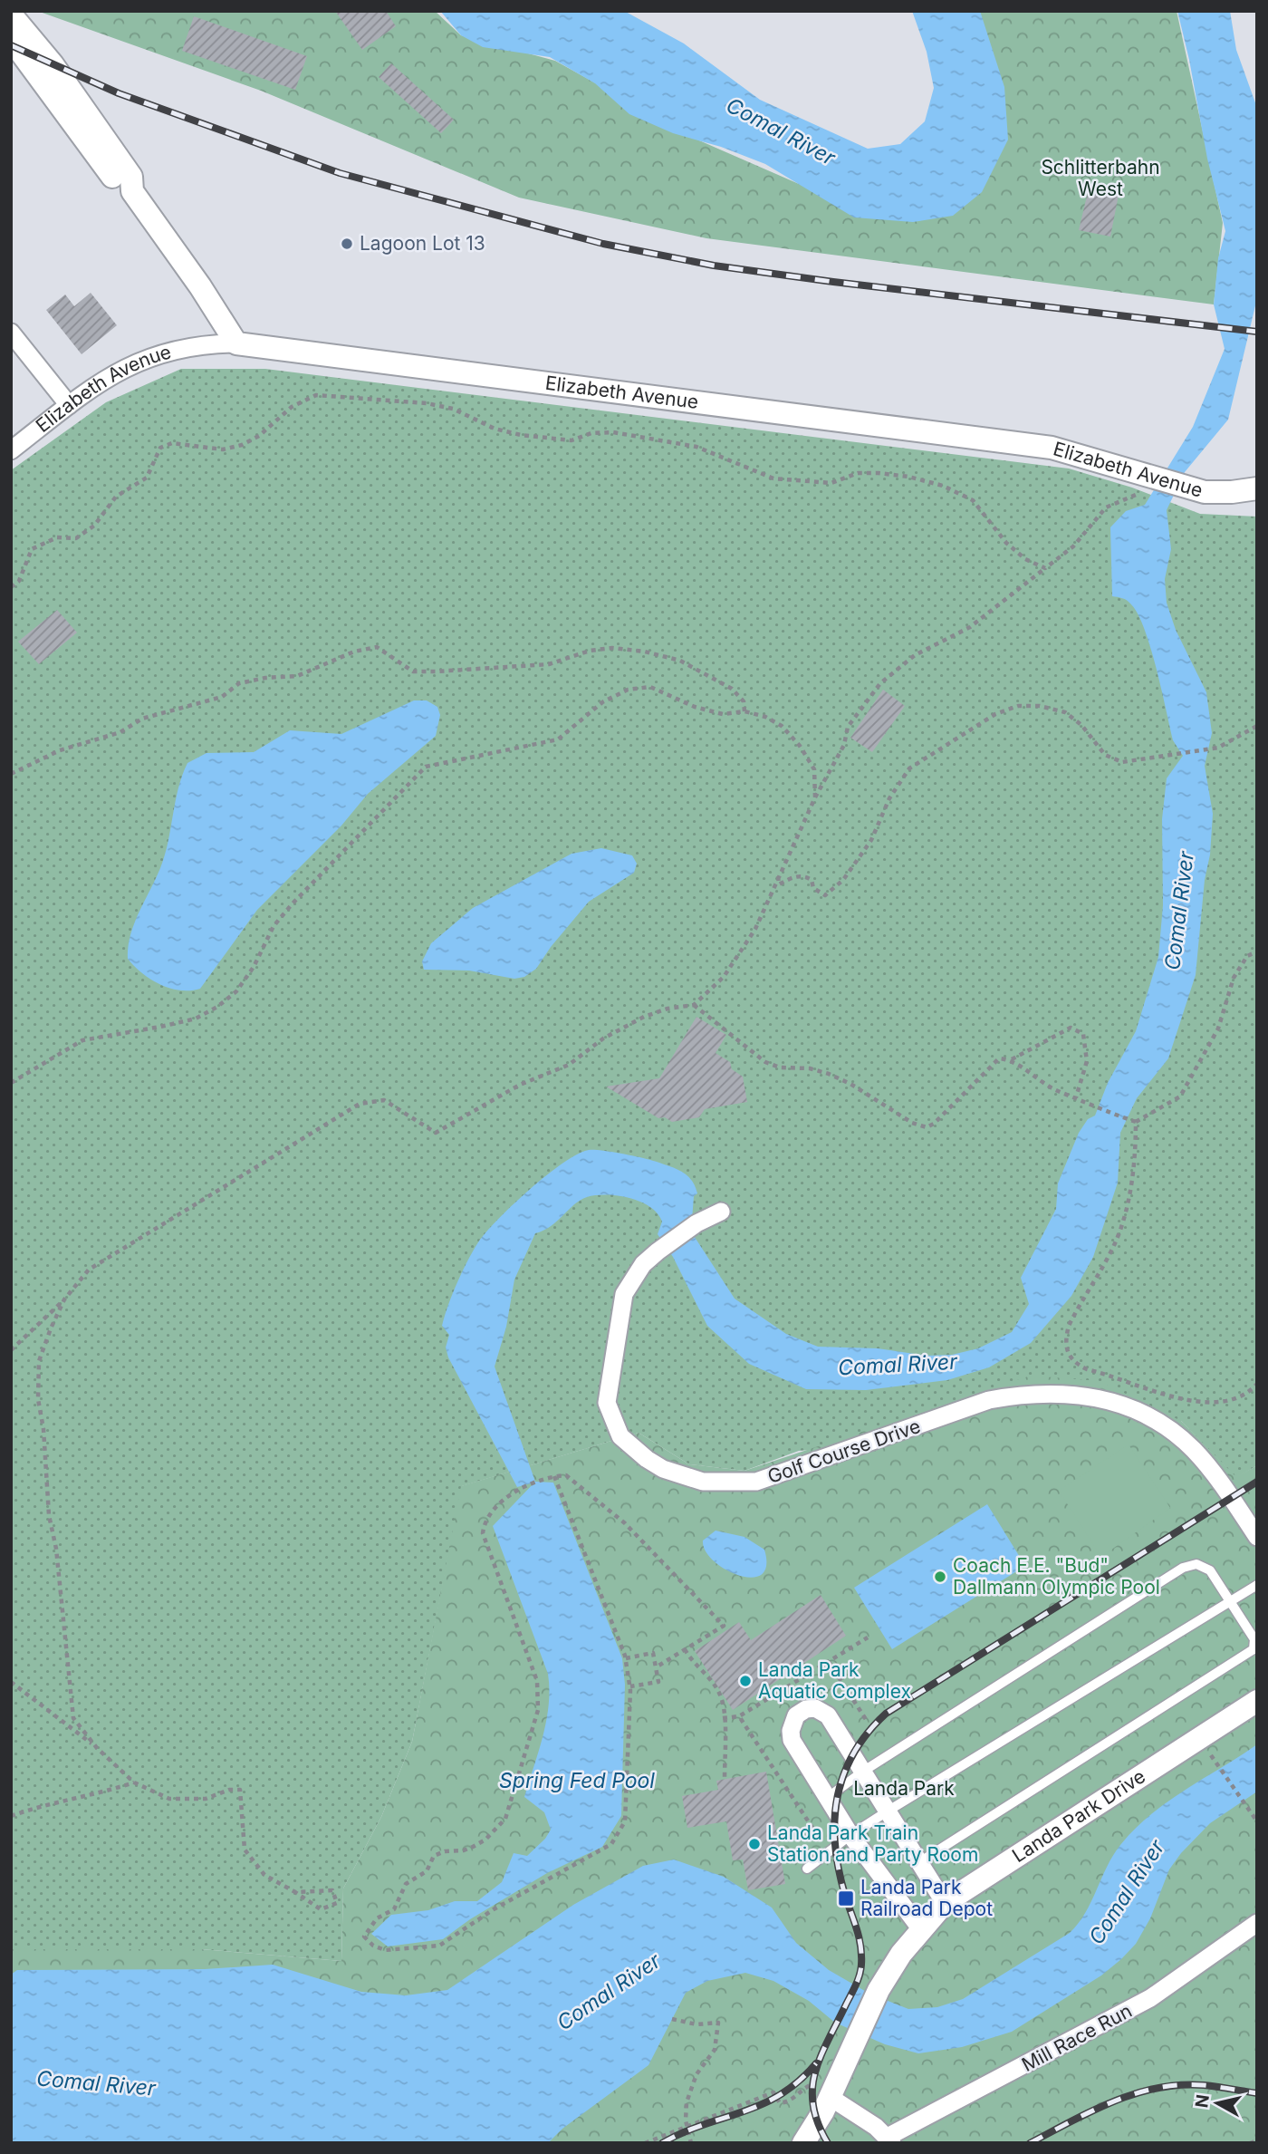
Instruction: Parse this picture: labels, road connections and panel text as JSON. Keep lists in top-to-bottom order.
{
  "streets": {
    "street": [
      "Elizabeth Avenue",
      "Golf Course Drive",
      "Landa Park Drive",
      "Mill Race Run"
    ]
  },
  "water": ["Comal River", "Spring Fed Pool"],
  "parks": ["Schlitterbahn West", "Landa Park"],
  "places": {
    "other": [
      "Lagoon Lot 13",
      "Coach E.E. \"Bud\" Dallmann Olympic Pool",
      "Landa Park Aquatic Complex",
      "Landa Park Train Station and Party Room"
    ],
    "transit": ["Landa Park Railroad Depot"]
  },
  "north": "left"
}
